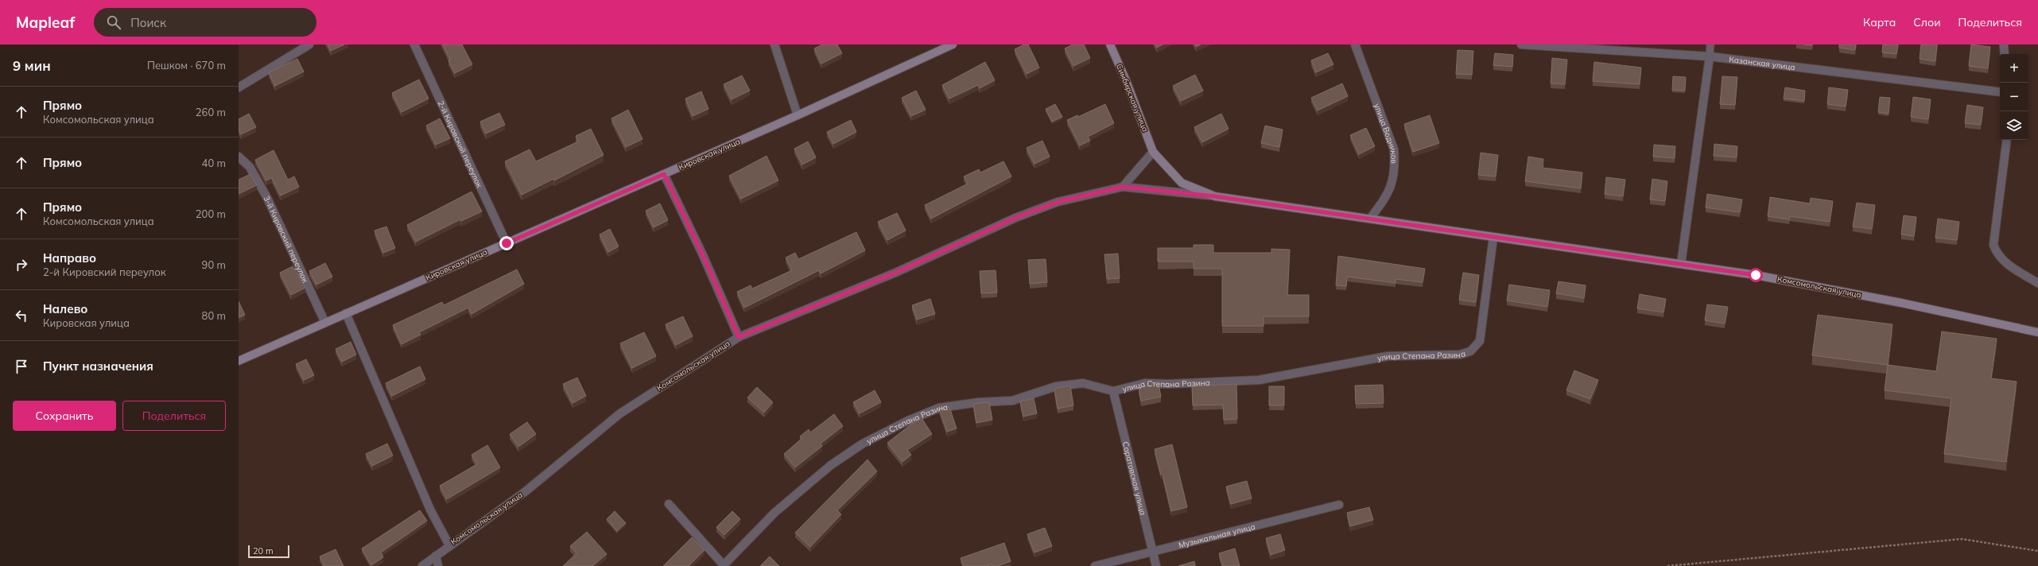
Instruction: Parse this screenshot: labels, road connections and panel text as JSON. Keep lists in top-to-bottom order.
{
  "streets": {
    "street": [
      "Казанская улица",
      "Симбирская улица",
      "улица Водников",
      "2-й Кировский переулок",
      "Кировская улица",
      "3-й Кировский переулок",
      "Комсомольская улица",
      "улица Степана Разина",
      "Саратовская улица",
      "Музыкальная улица"
    ]
  },
  "crossings": [
    ["Симбирская улица", "Комсомольская улица"],
    ["улица Водников", "Комсомольская улица"],
    ["2-й Кировский переулок", "Кировская улица"],
    ["Кировская улица", "3-й Кировский переулок"],
    ["Комсомольская улица", "улица Степана Разина"],
    ["улица Степана Разина", "Саратовская улица"],
    ["Саратовская улица", "Музыкальная улица"]
  ],
  "scale_bar": "20 m",
  "page": {
    "header": "Mapleaf",
    "search": "Поиск",
    "nav": ["Карта", "Слои", "Поделиться"],
    "heading": ["9 мин", "Пешком · 670 m"],
    "map_buttons": ["+", "−"],
    "list": [
      ["Прямо", "Комсомольская улица", "260 m"],
      ["Прямо", "40 m"],
      ["Прямо", "Комсомольская улица", "200 m"],
      ["Направо", "2-й Кировский переулок", "90 m"],
      ["Налево", "Кировская улица", "80 m"],
      "Пункт назначения"
    ],
    "buttons": ["Сохранить", "Поделиться"],
    "scale": "20 m"
  }
}
